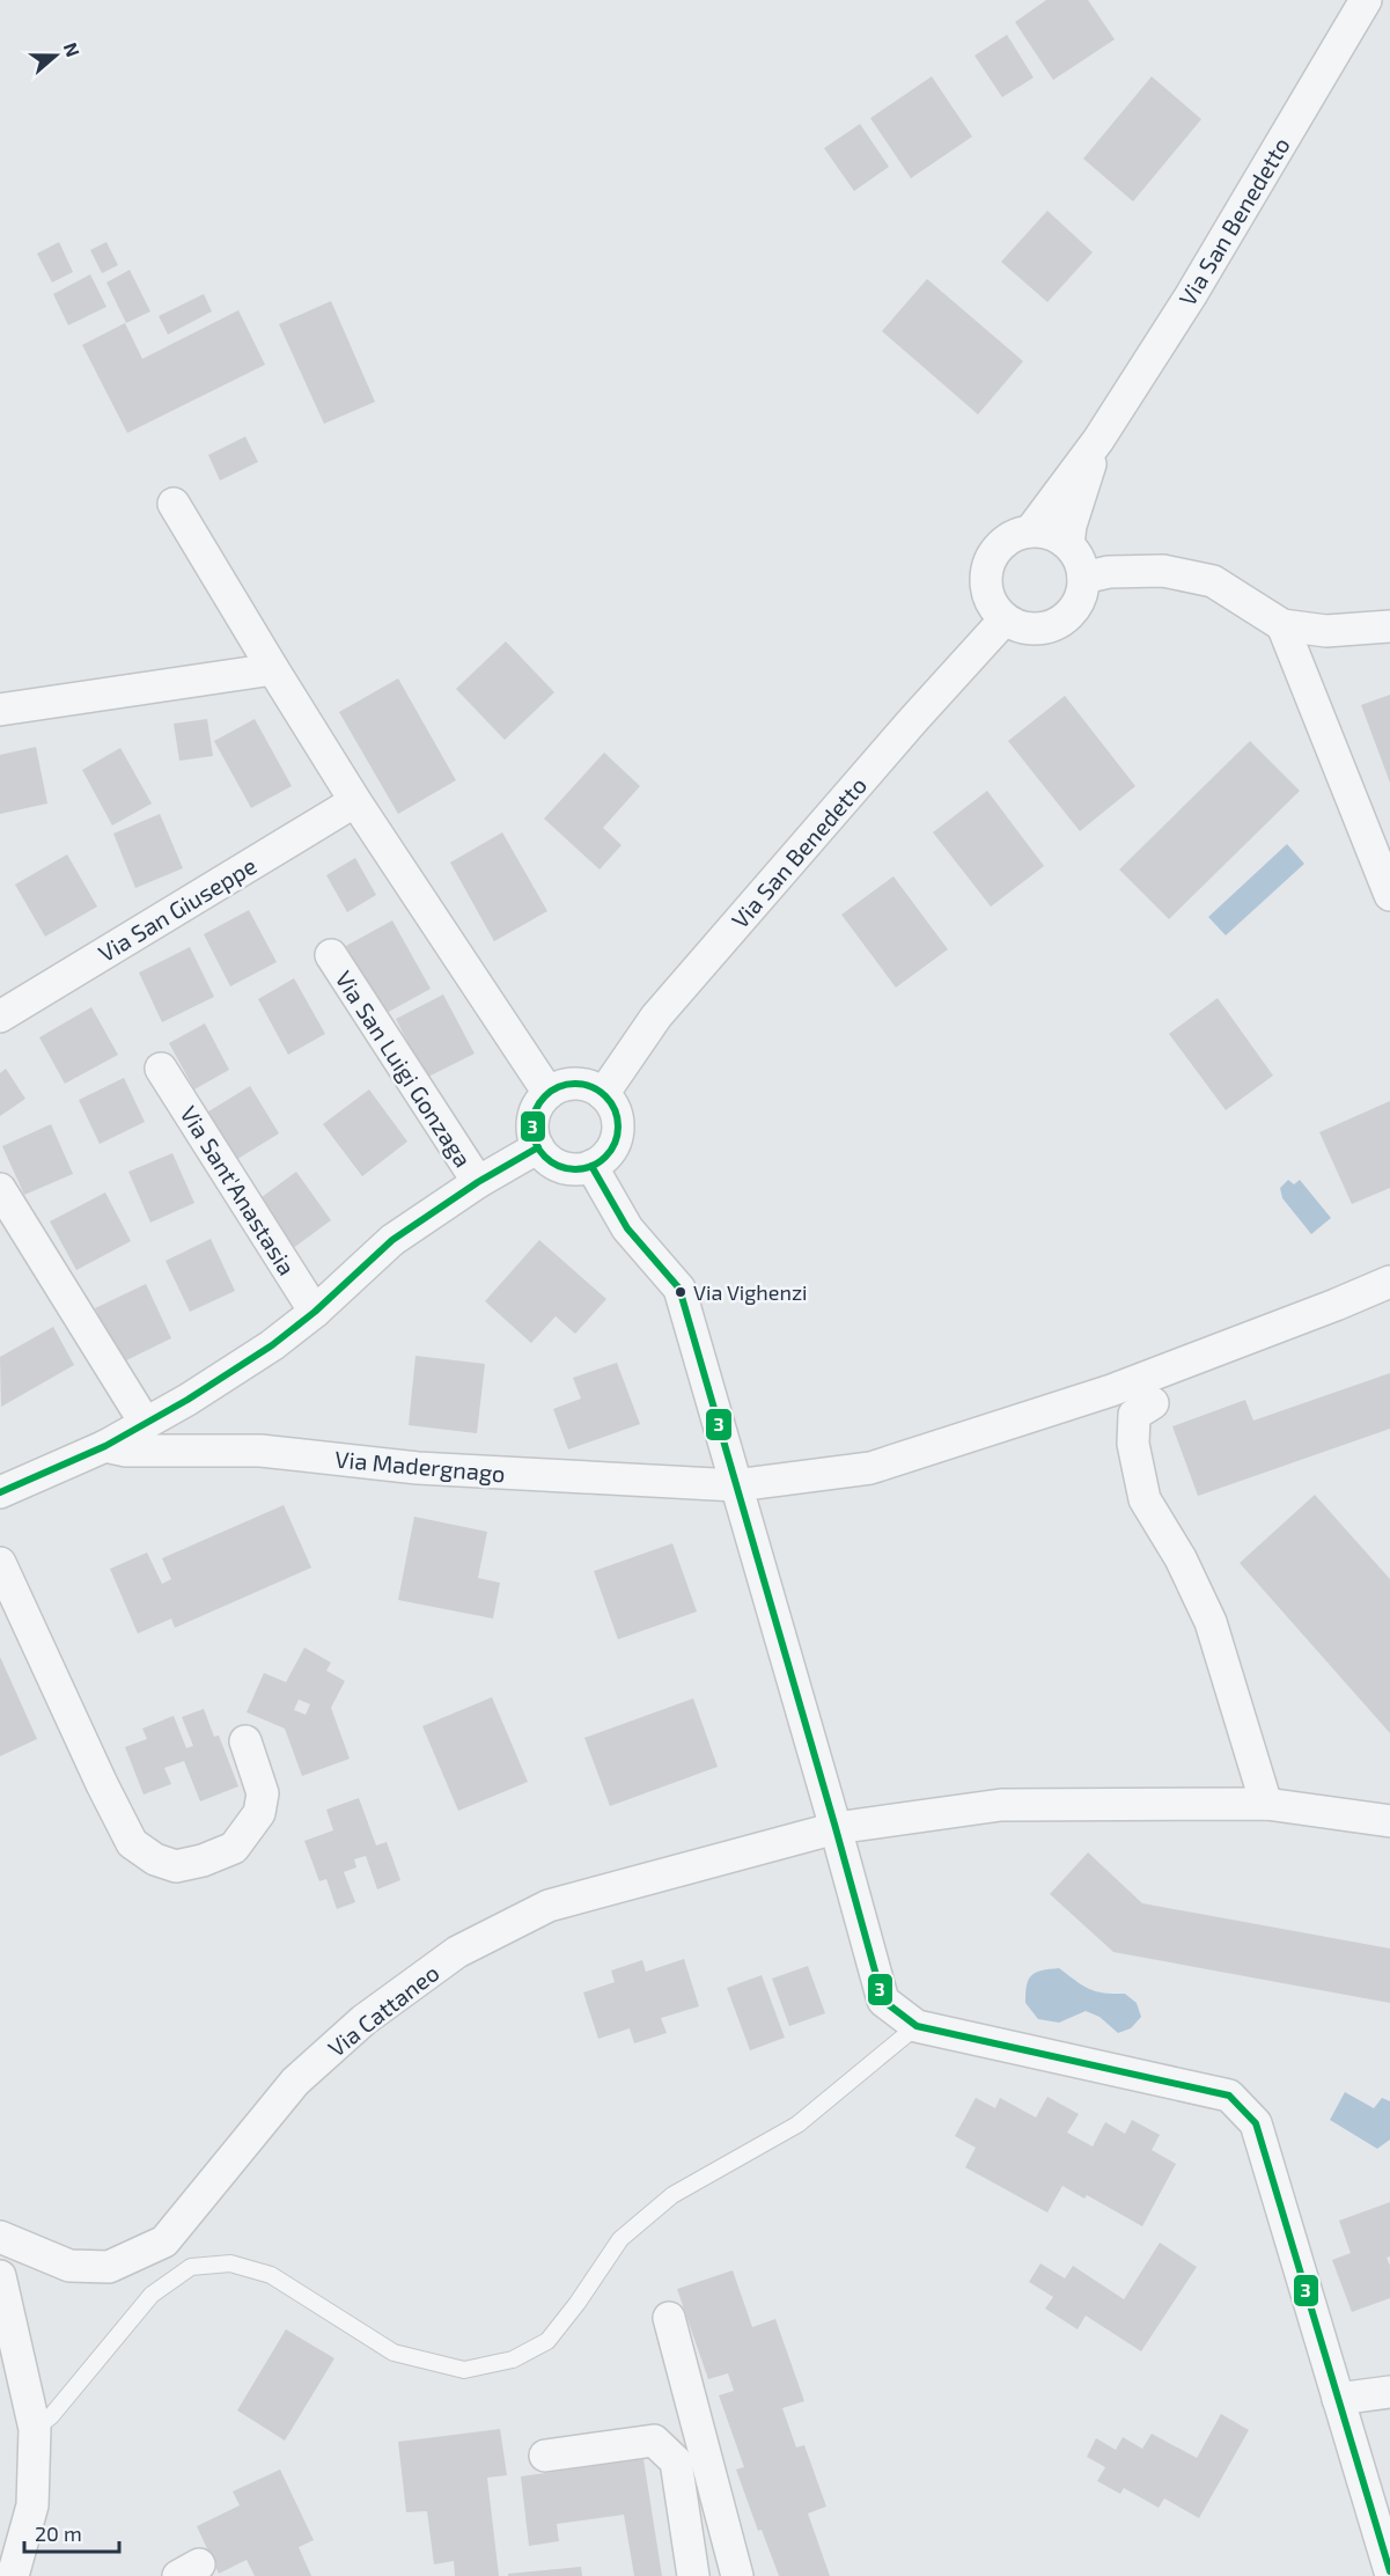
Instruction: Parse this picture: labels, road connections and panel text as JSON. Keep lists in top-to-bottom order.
{
  "streets": {
    "street": [
      "Via San Benedetto",
      "Via San Giuseppe",
      "Via San Luigi Gonzaga",
      "Via Sant'Anastasia",
      "Via Madergnago",
      "Via Cattaneo"
    ]
  },
  "places": ["Via Vighenzi"],
  "lines": ["transit line 3"],
  "scale_bar": "20 m",
  "north": "right"
}
